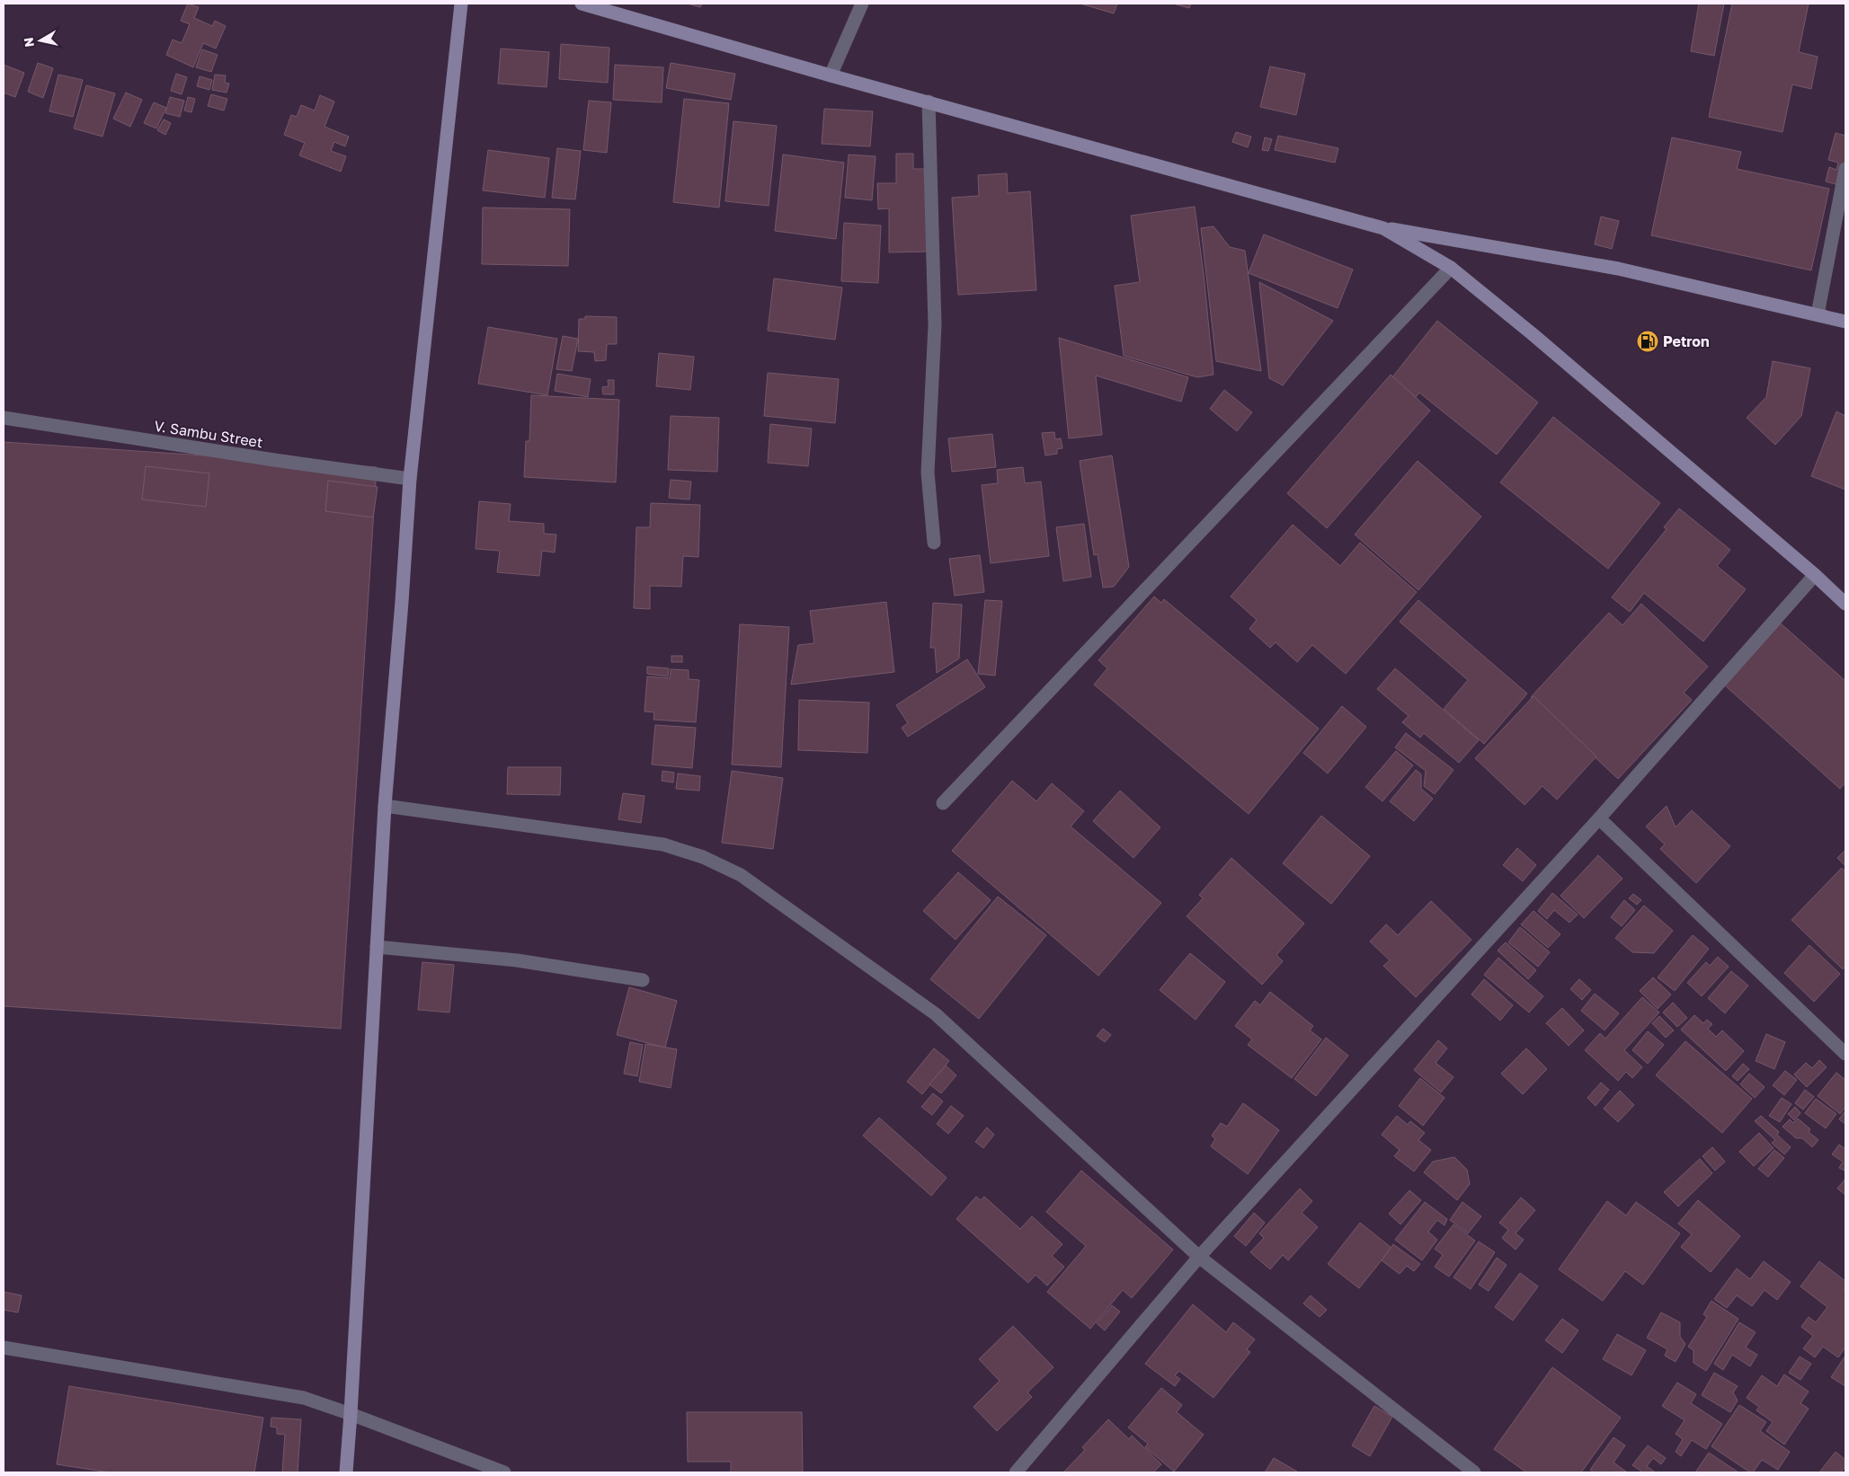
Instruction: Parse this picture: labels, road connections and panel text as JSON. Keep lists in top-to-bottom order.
{
  "streets": {
    "street": ["V. Sambu Street"]
  },
  "places": {
    "fuel station": ["Petron"]
  },
  "north": "left"
}
